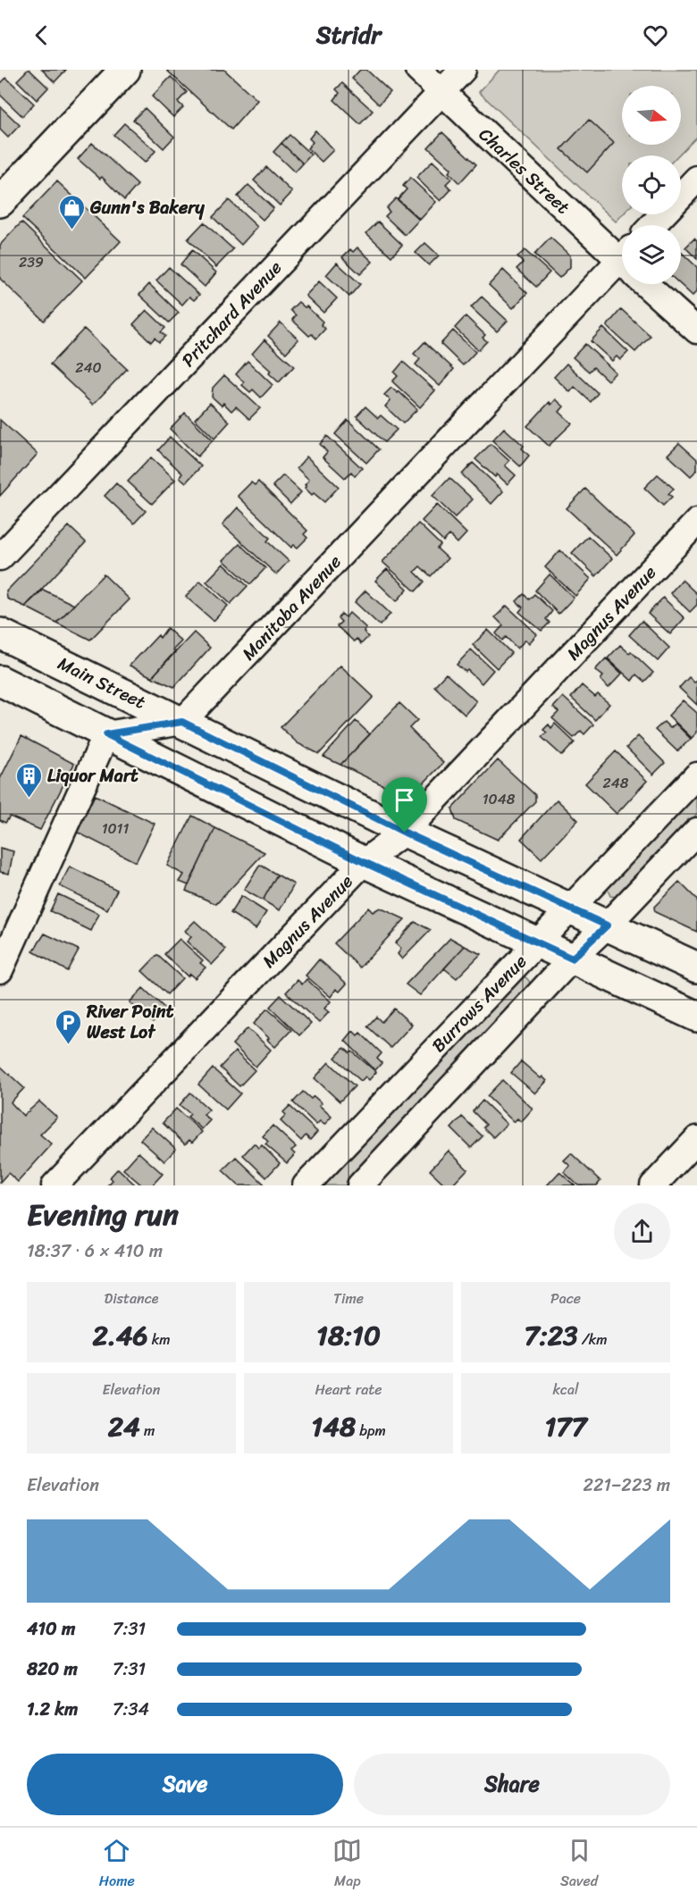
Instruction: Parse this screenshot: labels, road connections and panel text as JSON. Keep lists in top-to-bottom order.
{
  "streets": {
    "main road": ["Main Street"],
    "street": [
      "Charles Street",
      "Pritchard Avenue",
      "Manitoba Avenue",
      "Magnus Avenue",
      "Burrows Avenue"
    ]
  },
  "crossings": [
    ["Charles Street", "Pritchard Avenue"],
    ["Manitoba Avenue", "Main Street"],
    ["Magnus Avenue", "Main Street"],
    ["Main Street", "Burrows Avenue"]
  ],
  "places": {
    "shop": ["Gunn's Bakery"],
    "building": ["Liquor Mart"],
    "parking": ["River Point West Lot"]
  },
  "house_numbers": [
    "239",
    "240",
    "248",
    "1048",
    "1011"
  ],
  "north": "right",
  "page": {
    "header": "Stridr",
    "heading": ["Evening run", "18:37 · 6 × 410 m"],
    "stats": [
      ["Distance", "2.46 km"],
      ["Time", "18:10"],
      ["Pace", "7:23 /km"],
      ["Elevation", "24 m"],
      ["Heart rate", "148 bpm"],
      ["kcal", "177"]
    ],
    "chart": ["Elevation", "221–223 m"],
    "list": [
      {
        "name": "410 m",
        "note": "7:31"
      },
      {
        "name": "820 m",
        "note": "7:31"
      },
      {
        "name": "1.2 km",
        "note": "7:34"
      }
    ],
    "buttons": ["Save", "Share"],
    "tabs": ["Home", "Map", "Saved"]
  }
}
